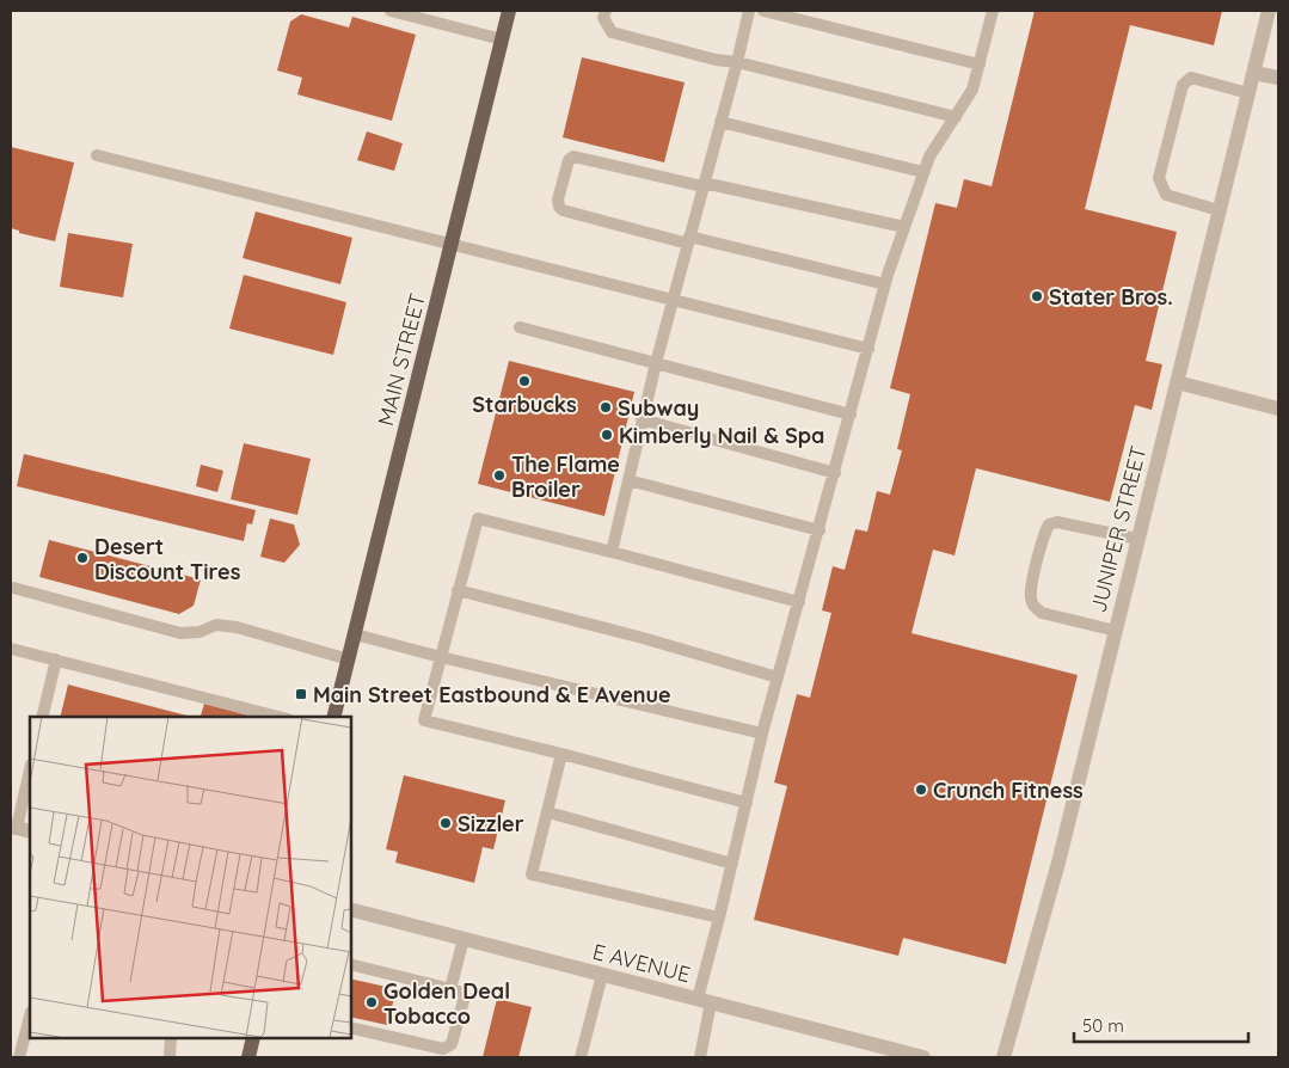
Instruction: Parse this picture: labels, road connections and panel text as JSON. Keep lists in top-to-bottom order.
{
  "streets": {
    "main road": ["MAIN STREET"],
    "street": ["JUNIPER STREET", "E AVENUE"]
  },
  "places": {
    "other": [
      "Stater Bros.",
      "Starbucks",
      "Subway",
      "Kimberly Nail & Spa",
      "The Flame Broiler",
      "Desert Discount Tires",
      "Crunch Fitness",
      "Sizzler",
      "Golden Deal Tobacco"
    ],
    "transit": ["Main Street Eastbound & E Avenue"]
  },
  "scale_bar": "50 m"
}
